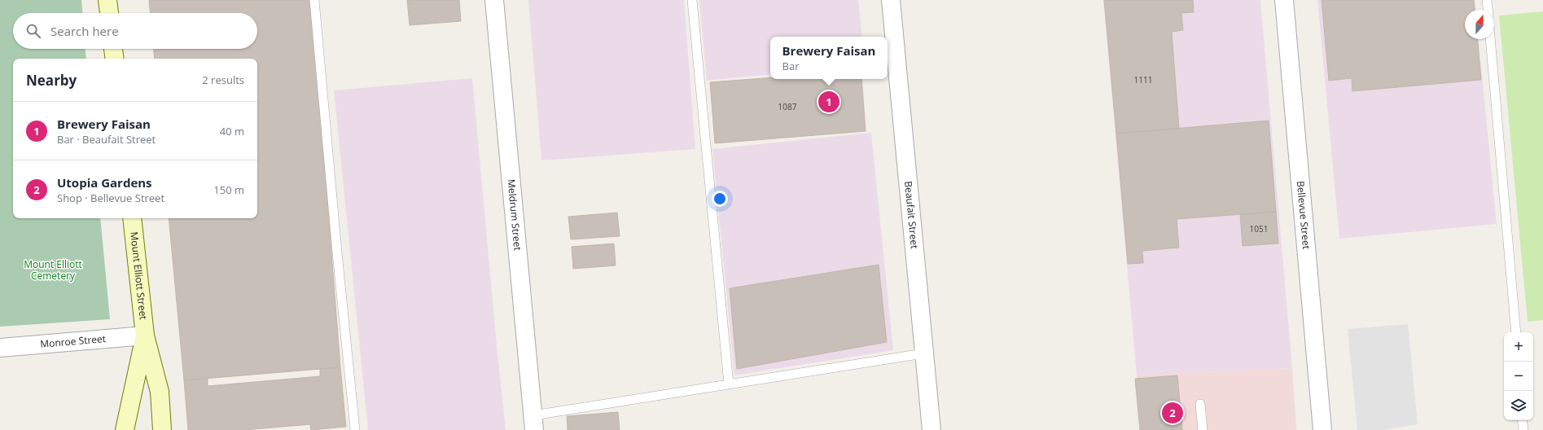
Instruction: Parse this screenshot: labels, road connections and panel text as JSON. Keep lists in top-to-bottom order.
{
  "streets": {
    "main road": ["Mount Elliott Street"],
    "street": [
      "Meldrum Street",
      "Beaufait Street",
      "Bellevue Street",
      "Monroe Street"
    ]
  },
  "crossings": [
    ["Mount Elliott Street", "Monroe Street"]
  ],
  "parks": ["Mount Elliott Cemetery"],
  "house_numbers": ["1111", "1087", "1051"],
  "north": "top",
  "page": {
    "search": "Search here",
    "popup": ["Brewery Faisan", "Bar"],
    "heading": ["Nearby", "2 results"],
    "pins": ["1", "2"],
    "list": [
      {
        "mark": "1",
        "name": "Brewery Faisan",
        "note": "Bar · Beaufait Street",
        "value": "40 m"
      },
      {
        "mark": "2",
        "name": "Utopia Gardens",
        "note": "Shop · Bellevue Street",
        "value": "150 m"
      }
    ],
    "map_buttons": ["+", "−"]
  }
}
